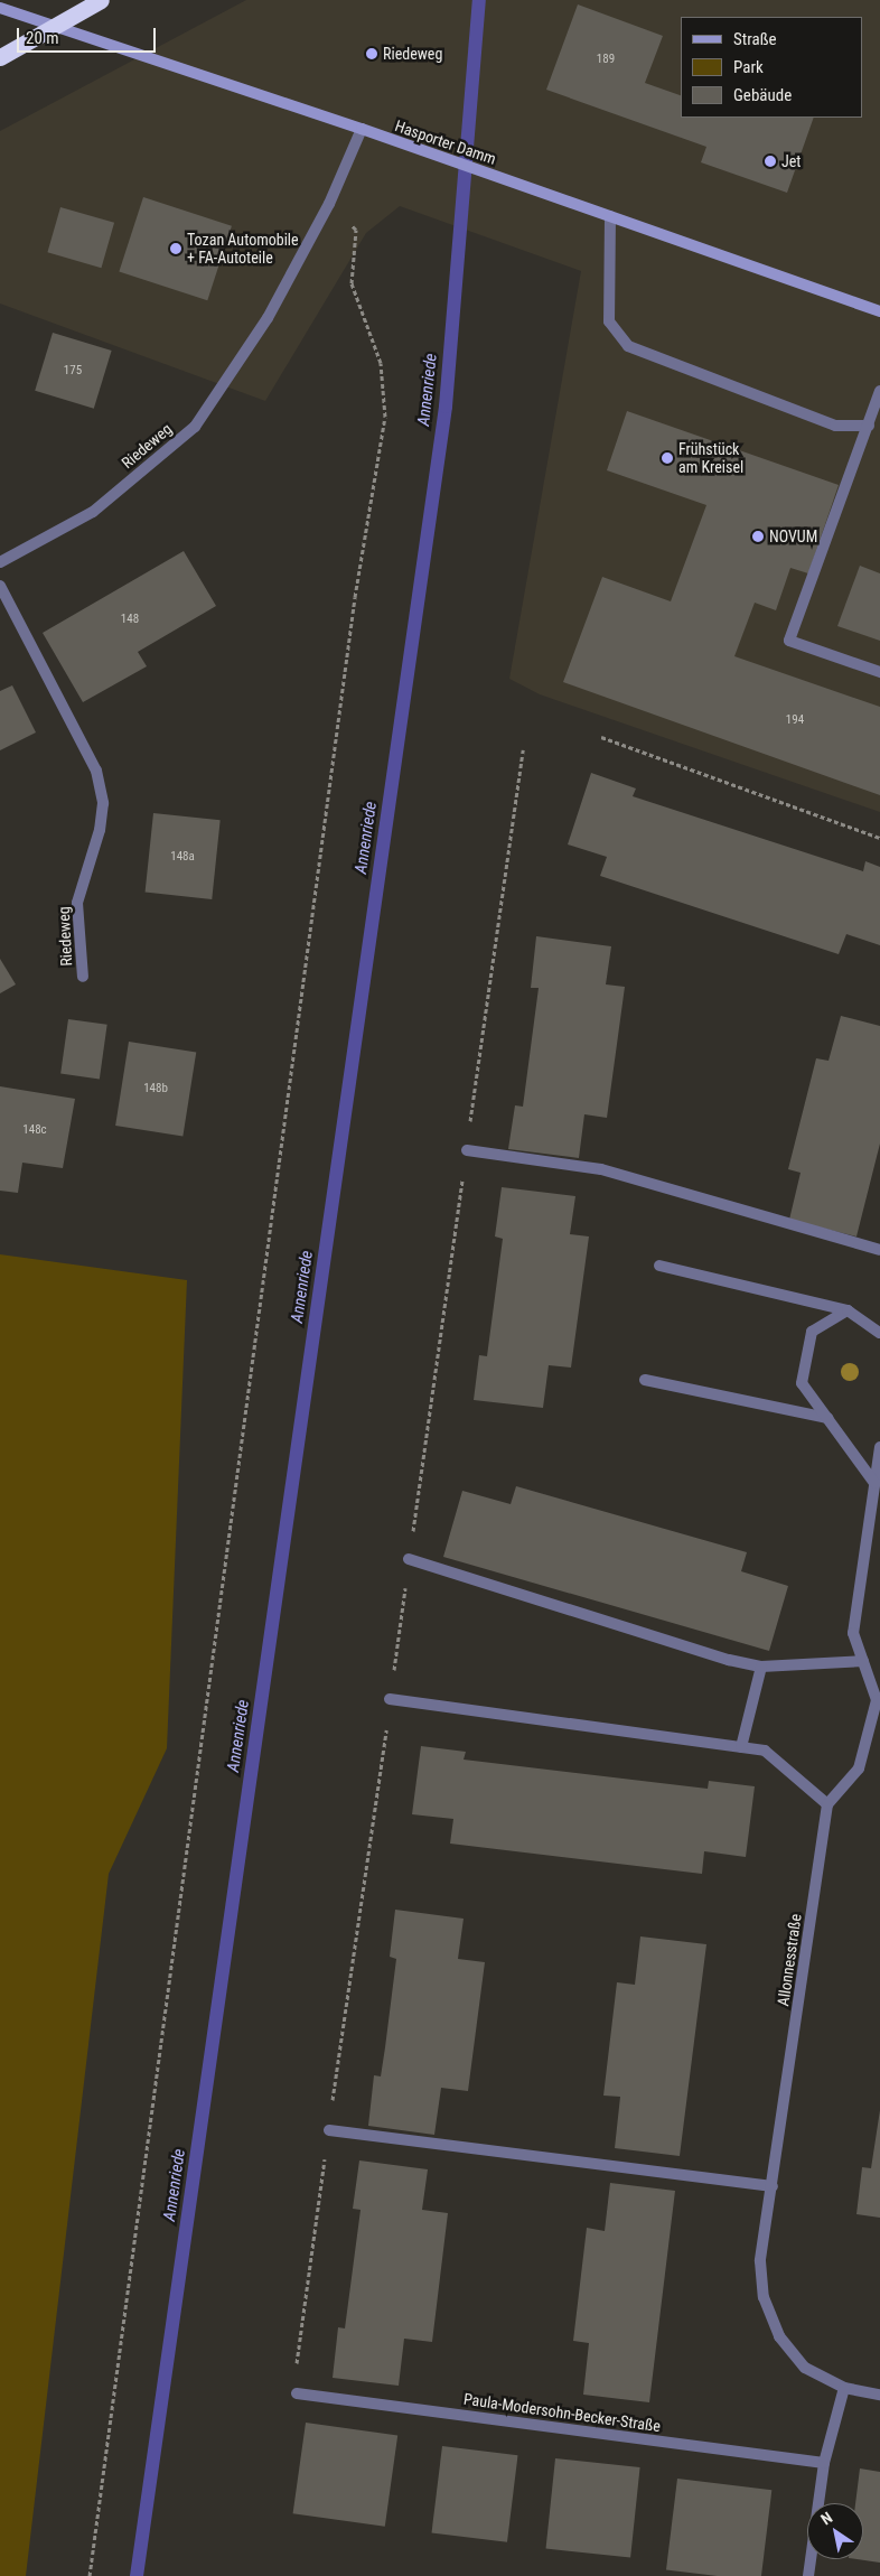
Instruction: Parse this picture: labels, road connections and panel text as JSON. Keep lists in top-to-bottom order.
{
  "streets": {
    "main road": ["Hasporter Damm"],
    "street": ["Riedeweg", "Allonnesstraße", "Paula-Modersohn-Becker-Straße"]
  },
  "crossings": [
    ["Hasporter Damm", "Riedeweg"]
  ],
  "water": ["Annenriede"],
  "places": [
    "Riedeweg",
    "Jet",
    "Tozan Automobile + FA-Autoteile",
    "Frühstück am Kreisel",
    "NOVUM"
  ],
  "house_numbers": [
    "189",
    "175",
    "148",
    "194",
    "148a",
    "148b",
    "148c"
  ],
  "legend": ["Straße", "Park", "Gebäude"],
  "scale_bar": "20 m",
  "north": "top left"
}
